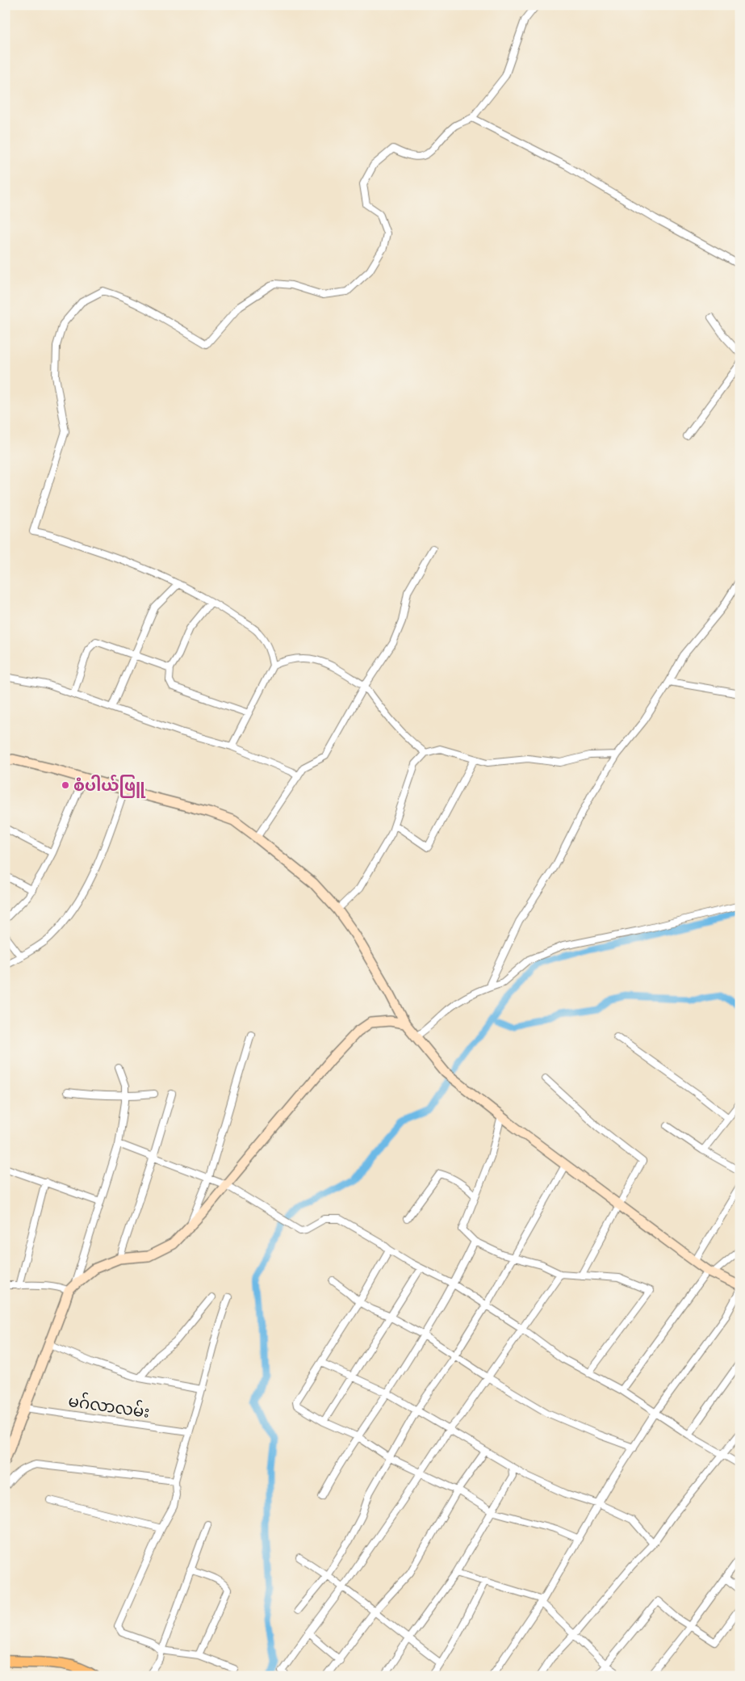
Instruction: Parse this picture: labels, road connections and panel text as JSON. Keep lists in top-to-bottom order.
{
  "streets": {
    "street": ["မဂ်လာလမ်း"]
  },
  "places": ["စံပါယ်ဖြူ"]
}
